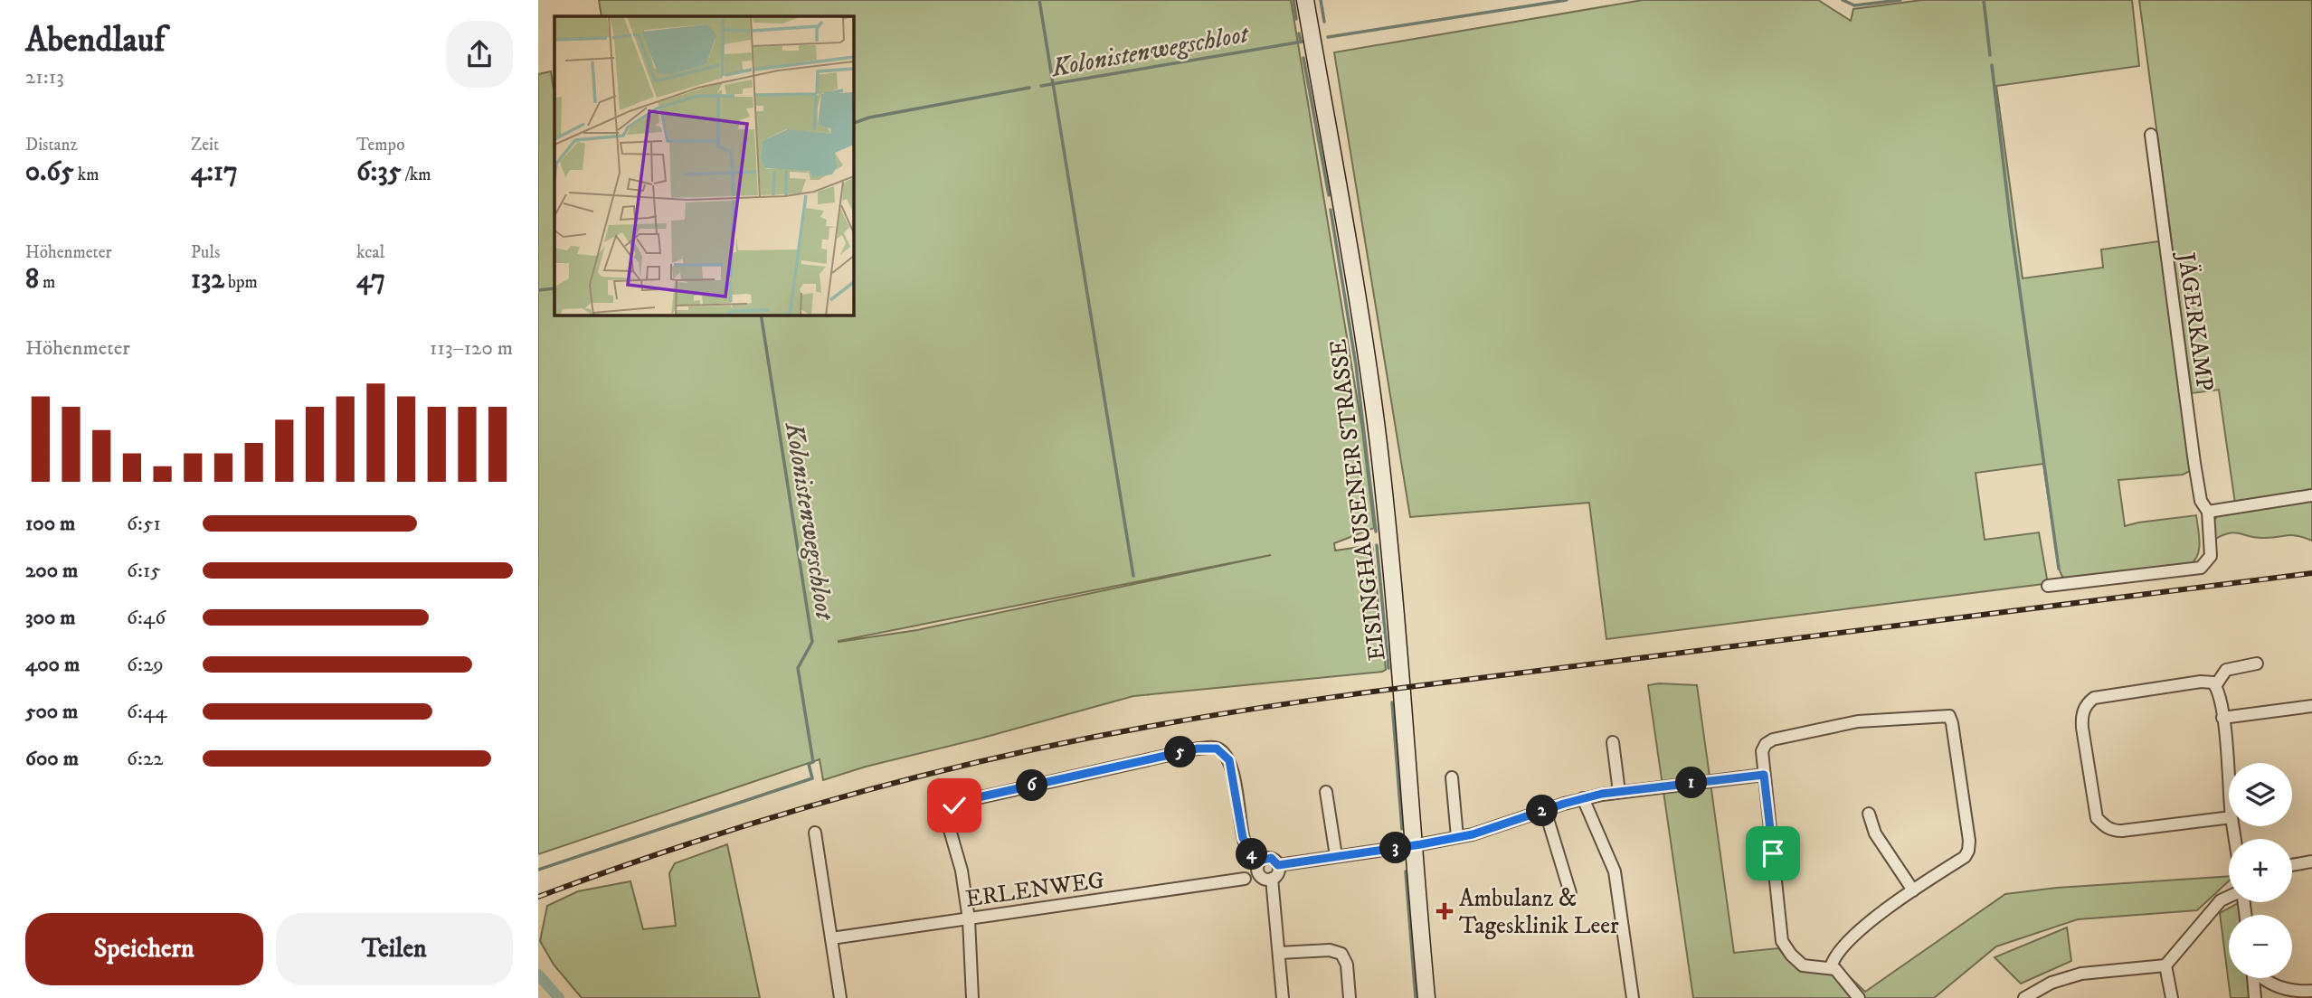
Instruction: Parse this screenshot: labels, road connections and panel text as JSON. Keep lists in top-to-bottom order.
{
  "streets": {
    "street": ["JÄGERKAMP", "EISINGHAUSENER STRASSE", "ERLENWEG"]
  },
  "water": ["Kolonistenwegschloot"],
  "places": {
    "health": ["Ambulanz & Tagesklinik Leer"]
  },
  "page": {
    "heading": ["Abendlauf", "21:13"],
    "stats": [
      ["Distanz", "0.65 km"],
      ["Zeit", "4:17"],
      ["Tempo", "6:35 /km"],
      ["Höhenmeter", "8 m"],
      ["Puls", "132 bpm"],
      ["kcal", "47"]
    ],
    "chart": ["Höhenmeter", "113–120 m"],
    "list": [
      {
        "name": "100 m",
        "note": "6:51"
      },
      {
        "name": "200 m",
        "note": "6:15"
      },
      {
        "name": "300 m",
        "note": "6:46"
      },
      {
        "name": "400 m",
        "note": "6:29"
      },
      {
        "name": "500 m",
        "note": "6:44"
      },
      {
        "name": "600 m",
        "note": "6:22"
      }
    ],
    "pins": [
      "5",
      "1",
      "6",
      "2",
      "3",
      "4"
    ],
    "map_buttons": ["+", "−"],
    "buttons": ["Speichern", "Teilen"]
  }
}
